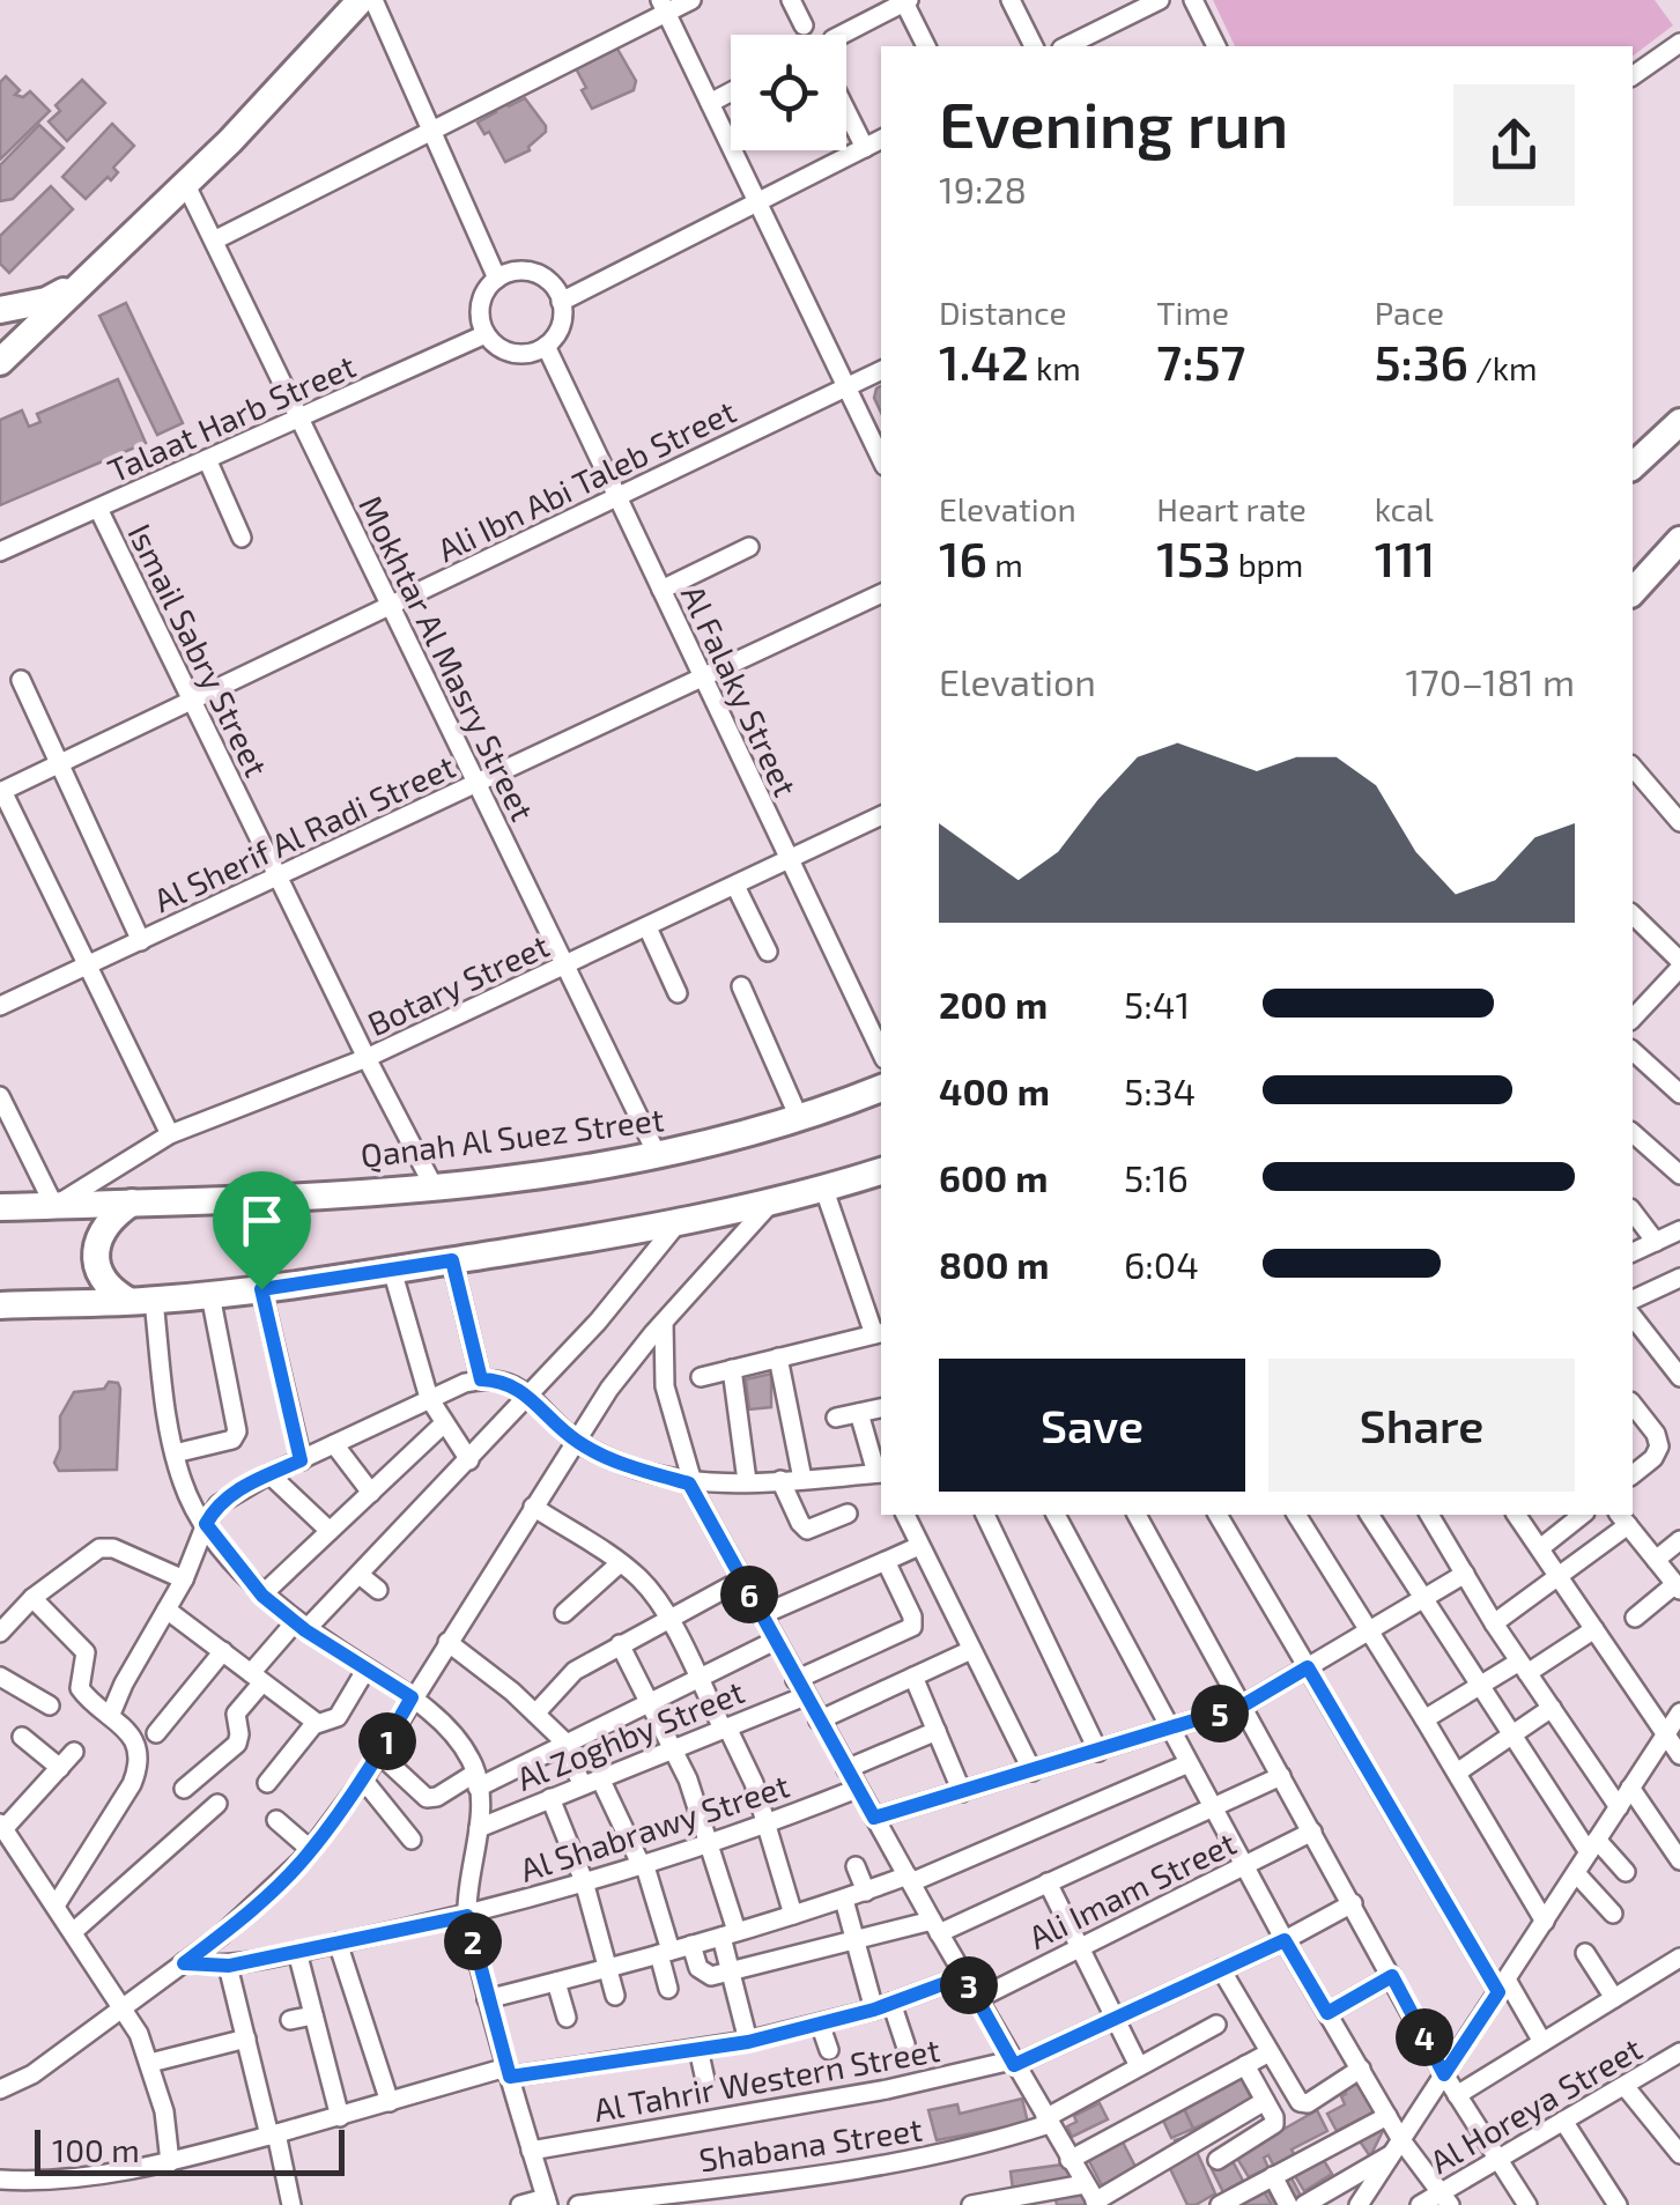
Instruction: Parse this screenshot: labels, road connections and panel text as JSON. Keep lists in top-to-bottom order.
{
  "streets": {
    "main road": ["Qanah Al Suez Street"],
    "street": [
      "Talaat Harb Street",
      "Ali Ibn Abi Taleb Street",
      "Ismail Sabry Street",
      "Mokhtar Al Masry Street",
      "Al Falaky Street",
      "Al Sherif Al Radi Street",
      "Botary Street",
      "Al Zoghby Street",
      "Al Shabrawy Street",
      "Ali Imam Street",
      "Al Tahrir Western Street",
      "Al Horeya Street",
      "Shabana Street"
    ]
  },
  "crossings": [
    ["Talaat Harb Street", "Ismail Sabry Street"],
    ["Talaat Harb Street", "Mokhtar Al Masry Street"],
    ["Talaat Harb Street", "Al Falaky Street"],
    ["Ali Ibn Abi Taleb Street", "Ismail Sabry Street"],
    ["Ali Ibn Abi Taleb Street", "Mokhtar Al Masry Street"],
    ["Ali Ibn Abi Taleb Street", "Al Falaky Street"],
    ["Ismail Sabry Street", "Al Sherif Al Radi Street"],
    ["Ismail Sabry Street", "Botary Street"],
    ["Ismail Sabry Street", "Qanah Al Suez Street"],
    ["Mokhtar Al Masry Street", "Al Sherif Al Radi Street"],
    ["Mokhtar Al Masry Street", "Botary Street"],
    ["Mokhtar Al Masry Street", "Qanah Al Suez Street"],
    ["Al Falaky Street", "Al Sherif Al Radi Street"],
    ["Al Falaky Street", "Botary Street"],
    ["Botary Street", "Qanah Al Suez Street"]
  ],
  "scale_bar": "100 m",
  "page": {
    "heading": ["Evening run", "19:28"],
    "stats": [
      ["Distance", "1.42 km"],
      ["Time", "7:57"],
      ["Pace", "5:36 /km"],
      ["Elevation", "16 m"],
      ["Heart rate", "153 bpm"],
      ["kcal", "111"]
    ],
    "chart": ["Elevation", "170–181 m"],
    "list": [
      {
        "name": "200 m",
        "note": "5:41"
      },
      {
        "name": "400 m",
        "note": "5:34"
      },
      {
        "name": "600 m",
        "note": "5:16"
      },
      {
        "name": "800 m",
        "note": "6:04"
      }
    ],
    "buttons": ["Save", "Share"],
    "pins": [
      "6",
      "5",
      "1",
      "2",
      "3",
      "4"
    ],
    "scale": "100 m"
  }
}
